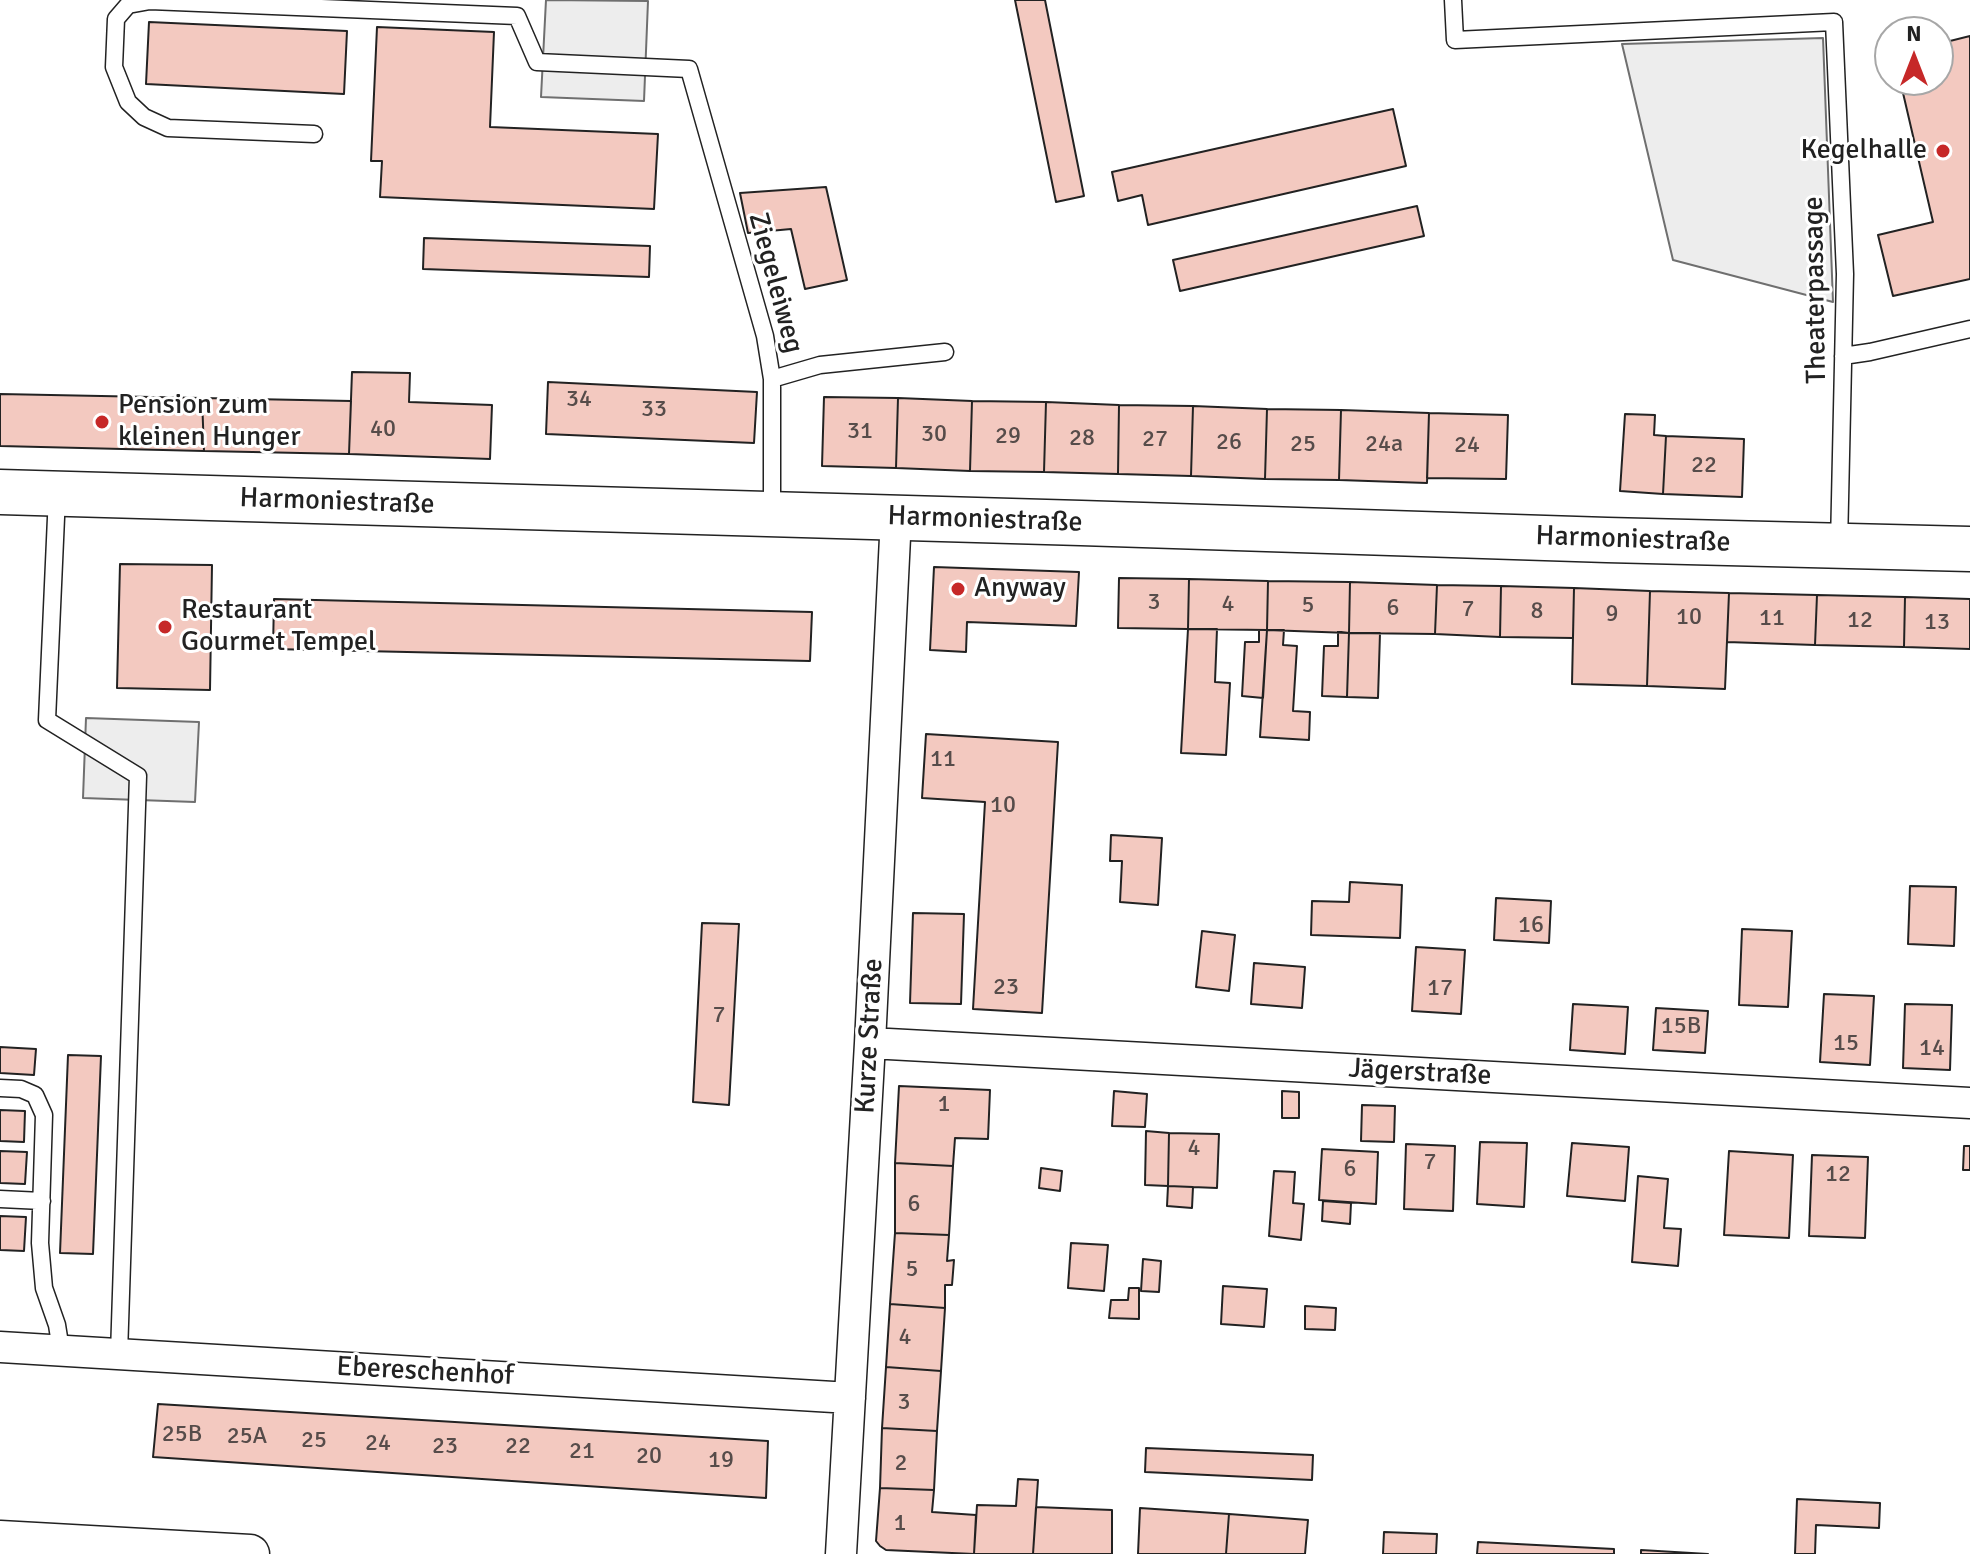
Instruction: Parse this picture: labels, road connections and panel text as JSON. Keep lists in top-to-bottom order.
{
  "streets": {
    "main road": ["Harmoniestraße"],
    "street": ["Kurze Straße", "Jägerstraße", "Ebereschenhof"],
    "lane": ["Ziegeleiweg", "Theaterpassage"]
  },
  "crossings": [
    ["Ziegeleiweg", "Harmoniestraße"],
    ["Theaterpassage", "Harmoniestraße"],
    ["Harmoniestraße", "Kurze Straße"],
    ["Kurze Straße", "Jägerstraße"],
    ["Kurze Straße", "Ebereschenhof"]
  ],
  "places": [
    "Kegelhalle",
    "Pension zum kleinen Hunger",
    "Anyway",
    "Restaurant Gourmet Tempel"
  ],
  "house_numbers": [
    "34",
    "33",
    "40",
    "31",
    "30",
    "29",
    "28",
    "27",
    "26",
    "25",
    "24a",
    "24",
    "22",
    "3",
    "4",
    "5",
    "6",
    "7",
    "8",
    "9",
    "10",
    "11",
    "12",
    "13",
    "11",
    "10",
    "16",
    "23",
    "17",
    "7",
    "15B",
    "15",
    "14",
    "1",
    "4",
    "7",
    "6",
    "12",
    "6",
    "5",
    "4",
    "3",
    "25B",
    "25A",
    "25",
    "24",
    "23",
    "22",
    "21",
    "20",
    "19",
    "2",
    "1"
  ],
  "north": "top"
}
